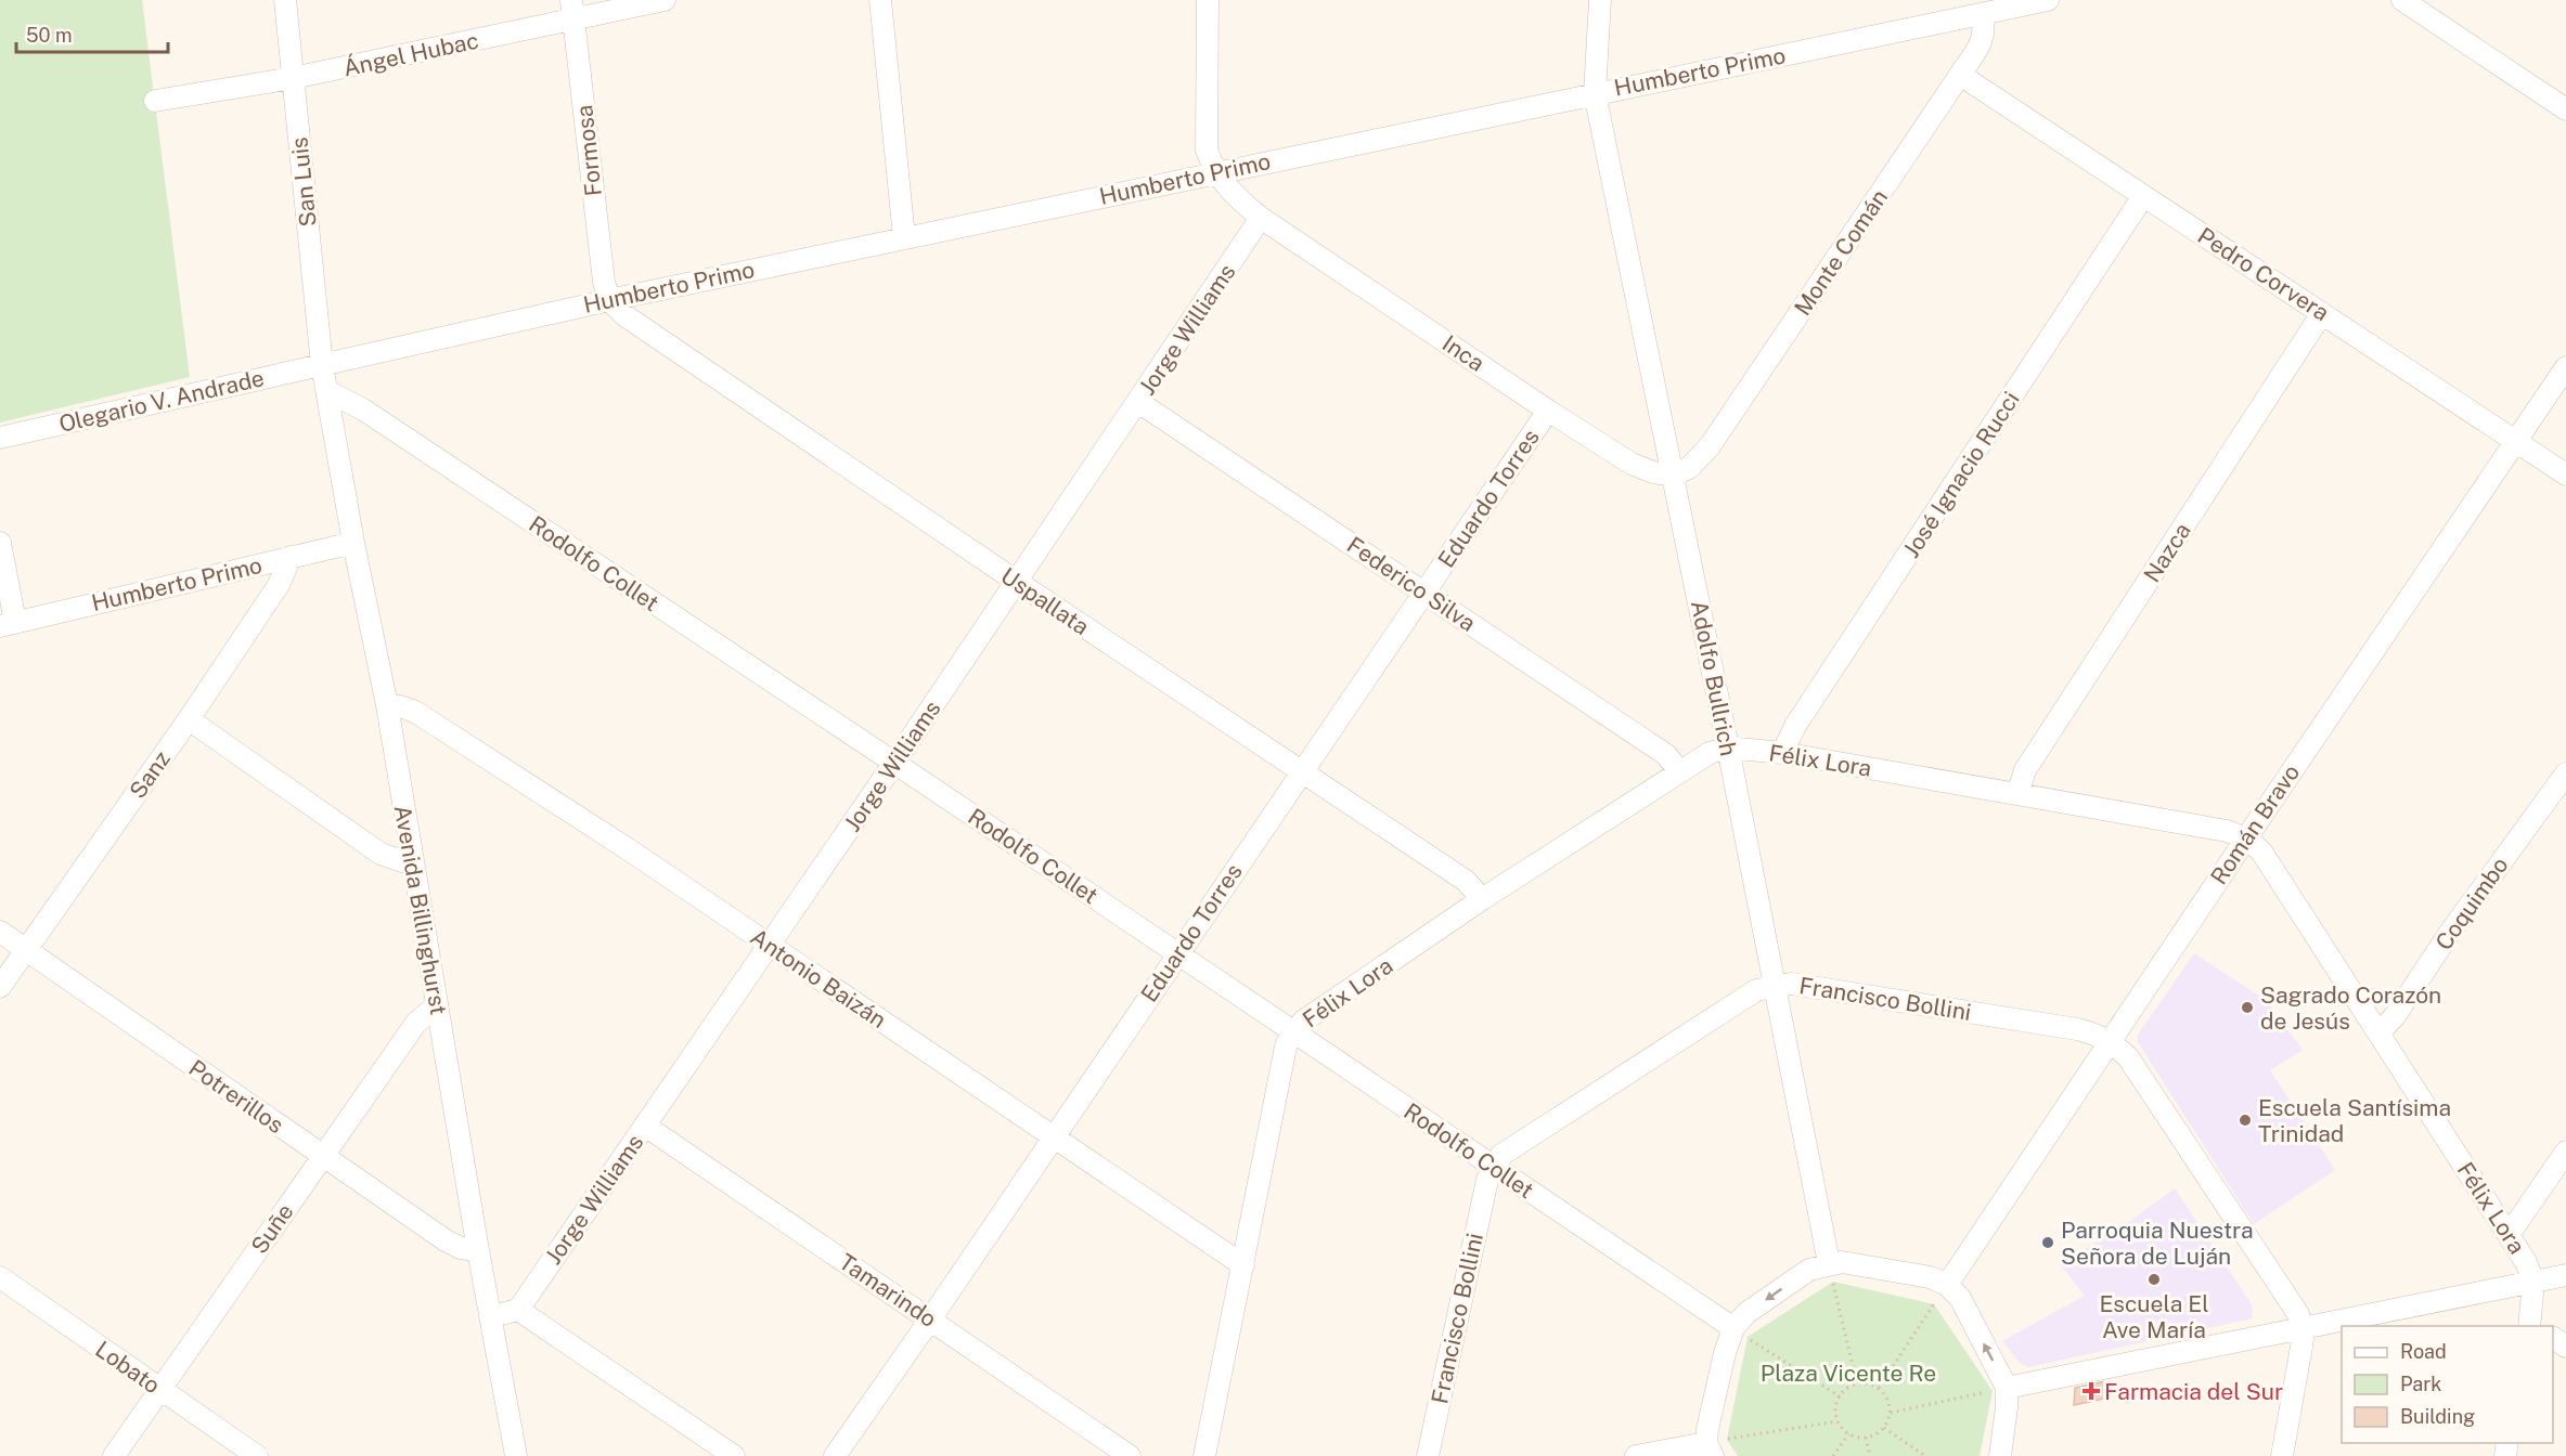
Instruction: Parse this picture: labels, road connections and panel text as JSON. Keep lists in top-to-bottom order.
{
  "streets": {
    "street": [
      "Ángel Hubac",
      "Humberto Primo",
      "Formosa",
      "San Luis",
      "Monte Comán",
      "Pedro Corvera",
      "Jorge Williams",
      "Inca",
      "Olegario V. Andrade",
      "José Ignacio Rucci",
      "Eduardo Torres",
      "Nazca",
      "Rodolfo Collet",
      "Federico Silva",
      "Uspallata",
      "Adolfo Bullrich",
      "Félix Lora",
      "Sanz",
      "Román Bravo",
      "Coquimbo",
      "Avenida Billinghurst",
      "Antonio Baizán",
      "Francisco Bollini",
      "Potrerillos",
      "Suñe",
      "Tamarindo",
      "Lobato"
    ]
  },
  "crossings": [
    ["Ángel Hubac", "Formosa"],
    ["Ángel Hubac", "San Luis"],
    ["Humberto Primo", "Formosa"],
    ["Humberto Primo", "San Luis"],
    ["Humberto Primo", "Monte Comán"],
    ["Humberto Primo", "Inca"],
    ["Humberto Primo", "Olegario V. Andrade"],
    ["Humberto Primo", "Uspallata"],
    ["Humberto Primo", "Adolfo Bullrich"],
    ["Humberto Primo", "Sanz"],
    ["Humberto Primo", "Avenida Billinghurst"],
    ["Formosa", "Uspallata"],
    ["San Luis", "Olegario V. Andrade"],
    ["San Luis", "Avenida Billinghurst"],
    ["Monte Comán", "Pedro Corvera"],
    ["Monte Comán", "Inca"],
    ["Monte Comán", "Adolfo Bullrich"],
    ["Pedro Corvera", "José Ignacio Rucci"],
    ["Pedro Corvera", "Nazca"],
    ["Pedro Corvera", "Román Bravo"],
    ["Jorge Williams", "Inca"],
    ["Jorge Williams", "Rodolfo Collet"],
    ["Jorge Williams", "Federico Silva"],
    ["Jorge Williams", "Uspallata"],
    ["Jorge Williams", "Antonio Baizán"],
    ["Jorge Williams", "Tamarindo"],
    ["Inca", "Eduardo Torres"],
    ["Inca", "Adolfo Bullrich"],
    ["Olegario V. Andrade", "Avenida Billinghurst"],
    ["José Ignacio Rucci", "Félix Lora"],
    ["Eduardo Torres", "Rodolfo Collet"],
    ["Eduardo Torres", "Federico Silva"],
    ["Eduardo Torres", "Uspallata"],
    ["Eduardo Torres", "Antonio Baizán"],
    ["Eduardo Torres", "Tamarindo"],
    ["Nazca", "Félix Lora"],
    ["Rodolfo Collet", "Félix Lora"],
    ["Rodolfo Collet", "Avenida Billinghurst"],
    ["Rodolfo Collet", "Francisco Bollini"],
    ["Federico Silva", "Félix Lora"],
    ["Uspallata", "Félix Lora"],
    ["Adolfo Bullrich", "Félix Lora"],
    ["Adolfo Bullrich", "Francisco Bollini"],
    ["Félix Lora", "Román Bravo"],
    ["Félix Lora", "Coquimbo"],
    ["Félix Lora", "Antonio Baizán"],
    ["Sanz", "Potrerillos"],
    ["Román Bravo", "Francisco Bollini"],
    ["Avenida Billinghurst", "Antonio Baizán"],
    ["Avenida Billinghurst", "Potrerillos"],
    ["Avenida Billinghurst", "Suñe"],
    ["Potrerillos", "Suñe"],
    ["Suñe", "Lobato"]
  ],
  "parks": ["Plaza Vicente Re"],
  "places": {
    "other": [
      "Sagrado Corazón de Jesús",
      "Escuela Santísima Trinidad",
      "Parroquia Nuestra Señora de Luján",
      "Escuela El Ave María"
    ],
    "health": ["Farmacia del Sur"]
  },
  "legend": ["Road", "Park", "Building"],
  "scale_bar": "50 m"
}
